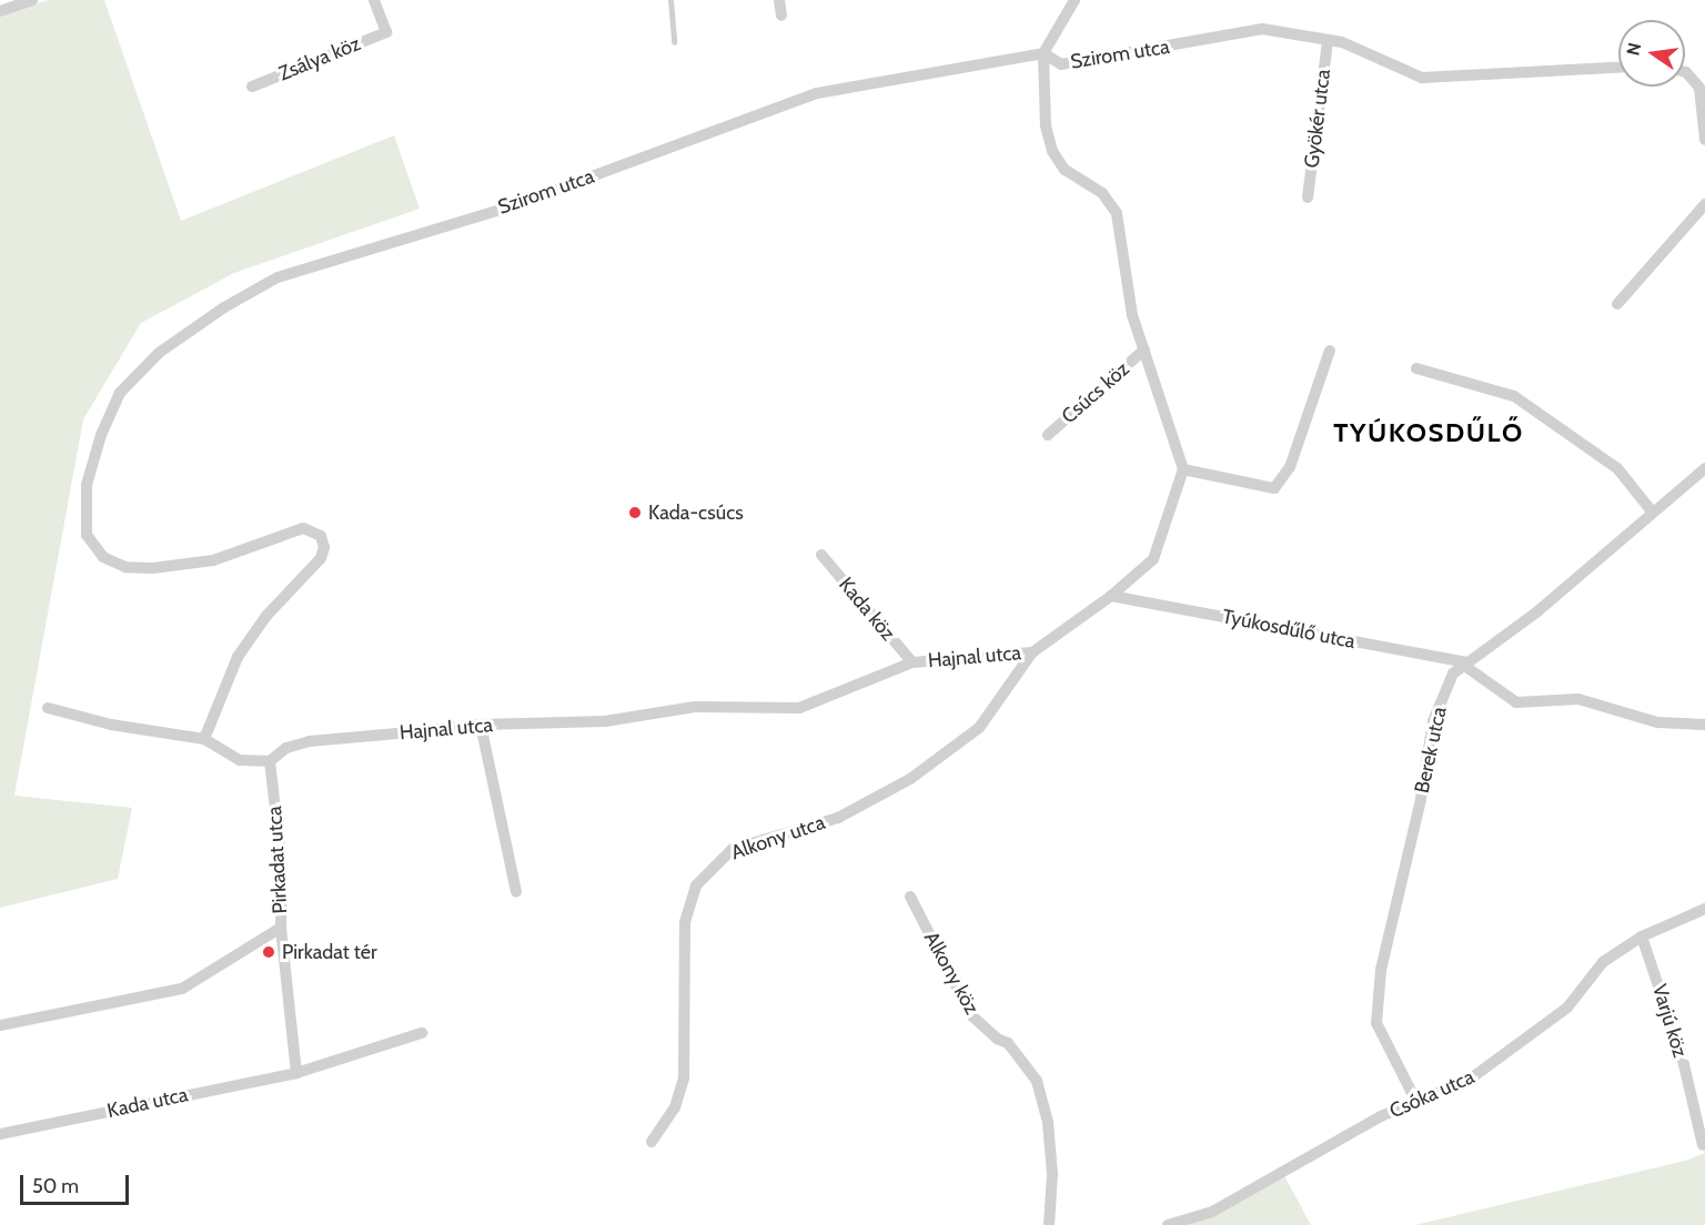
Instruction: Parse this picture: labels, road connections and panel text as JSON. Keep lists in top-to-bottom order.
{
  "streets": {
    "street": [
      "Szirom utca",
      "Zsálya köz",
      "Gyökér utca",
      "Csúcs köz",
      "Kada köz",
      "Tyúkosdűlő utca",
      "Hajnal utca",
      "Berek utca",
      "Alkony utca",
      "Pirkadat utca",
      "Alkony köz",
      "Varjú köz",
      "Csóka utca",
      "Kada utca"
    ]
  },
  "crossings": [
    ["Szirom utca", "Gyökér utca"],
    ["Kada köz", "Hajnal utca"],
    ["Tyúkosdűlő utca", "Hajnal utca"],
    ["Tyúkosdűlő utca", "Berek utca"],
    ["Hajnal utca", "Alkony utca"],
    ["Hajnal utca", "Pirkadat utca"],
    ["Berek utca", "Csóka utca"],
    ["Varjú köz", "Csóka utca"]
  ],
  "districts": ["TYÚKOSDŰLŐ"],
  "places": ["Kada-csúcs", "Pirkadat tér"],
  "scale_bar": "50 m",
  "north": "left"
}
